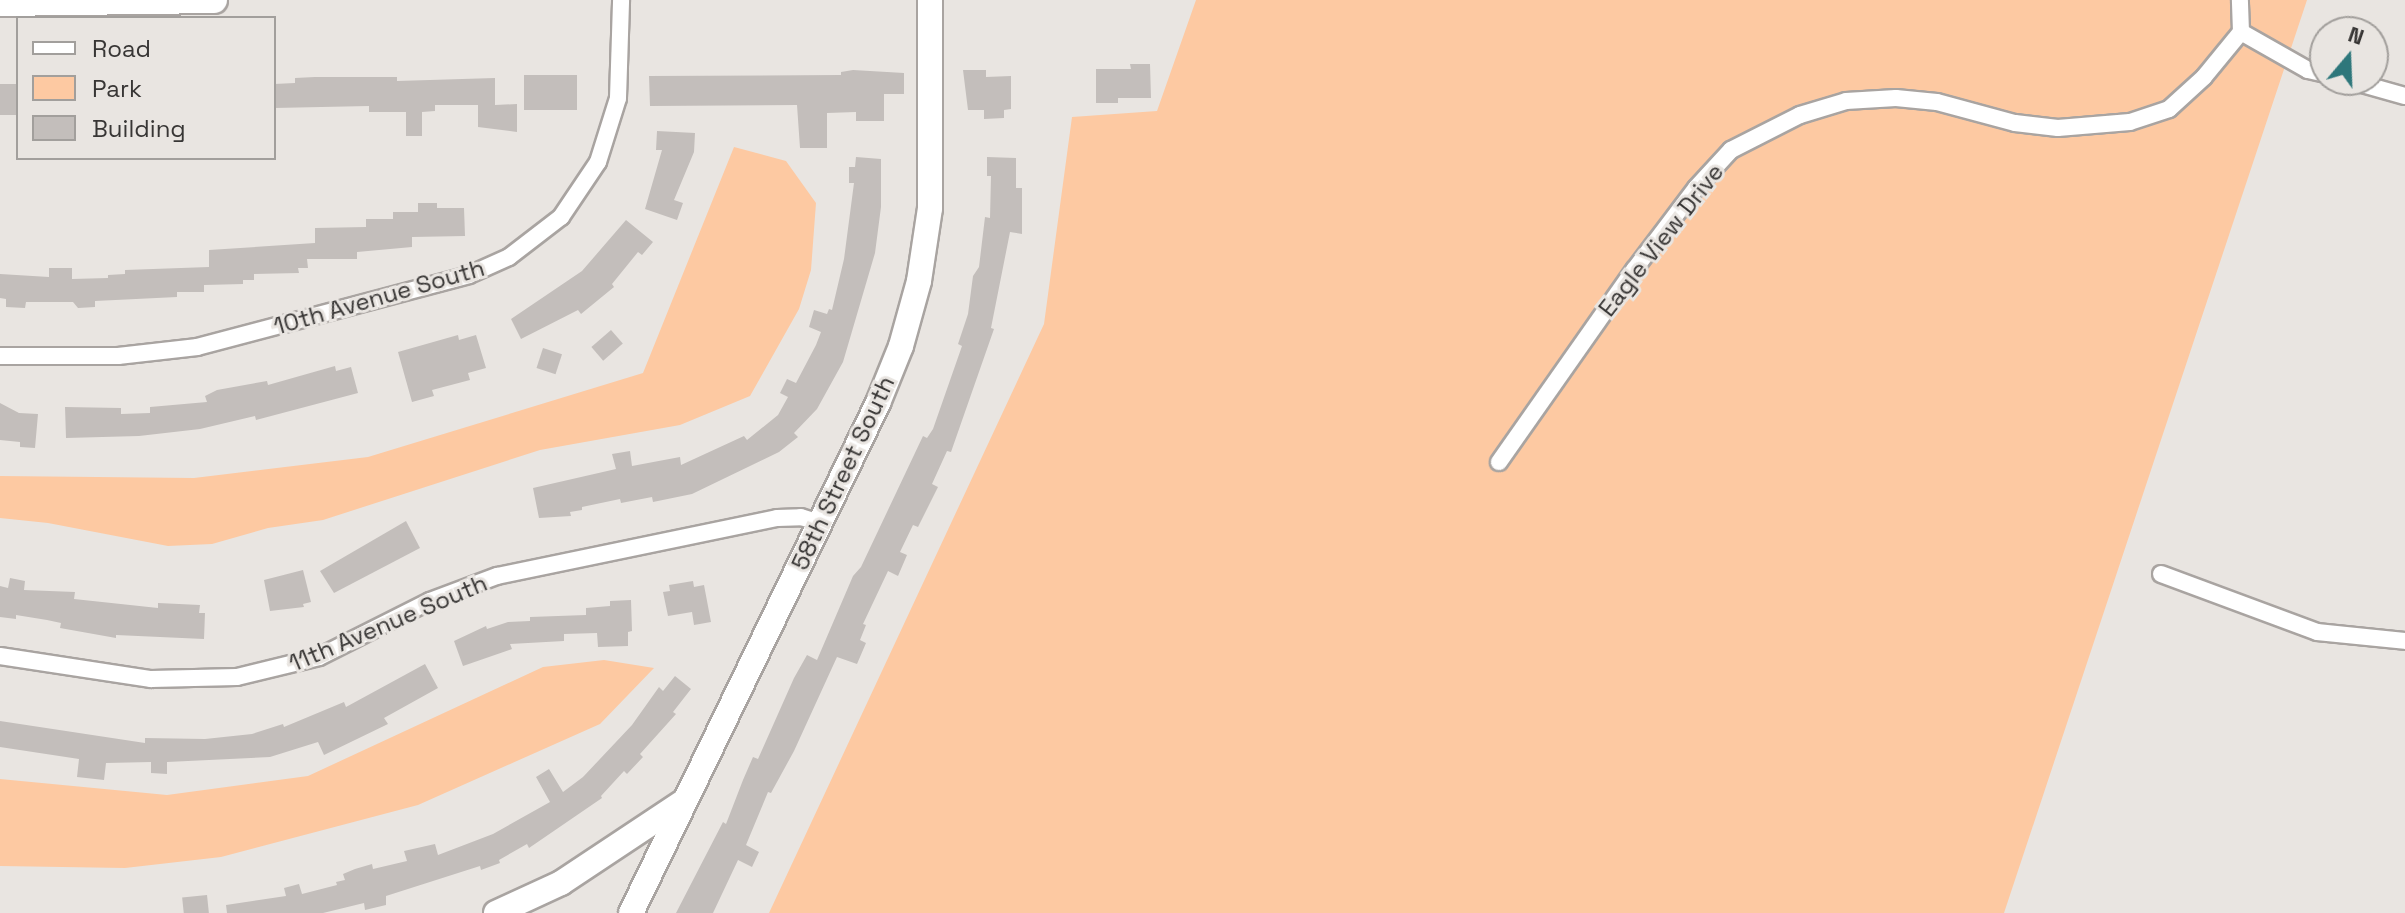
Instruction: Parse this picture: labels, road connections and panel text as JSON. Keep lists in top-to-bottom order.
{
  "streets": {
    "street": [
      "Eagle View Drive",
      "10th Avenue South",
      "58th Street South",
      "11th Avenue South"
    ]
  },
  "crossings": [
    ["58th Street South", "11th Avenue South"]
  ],
  "legend": ["Road", "Park", "Building"],
  "north": "top"
}
